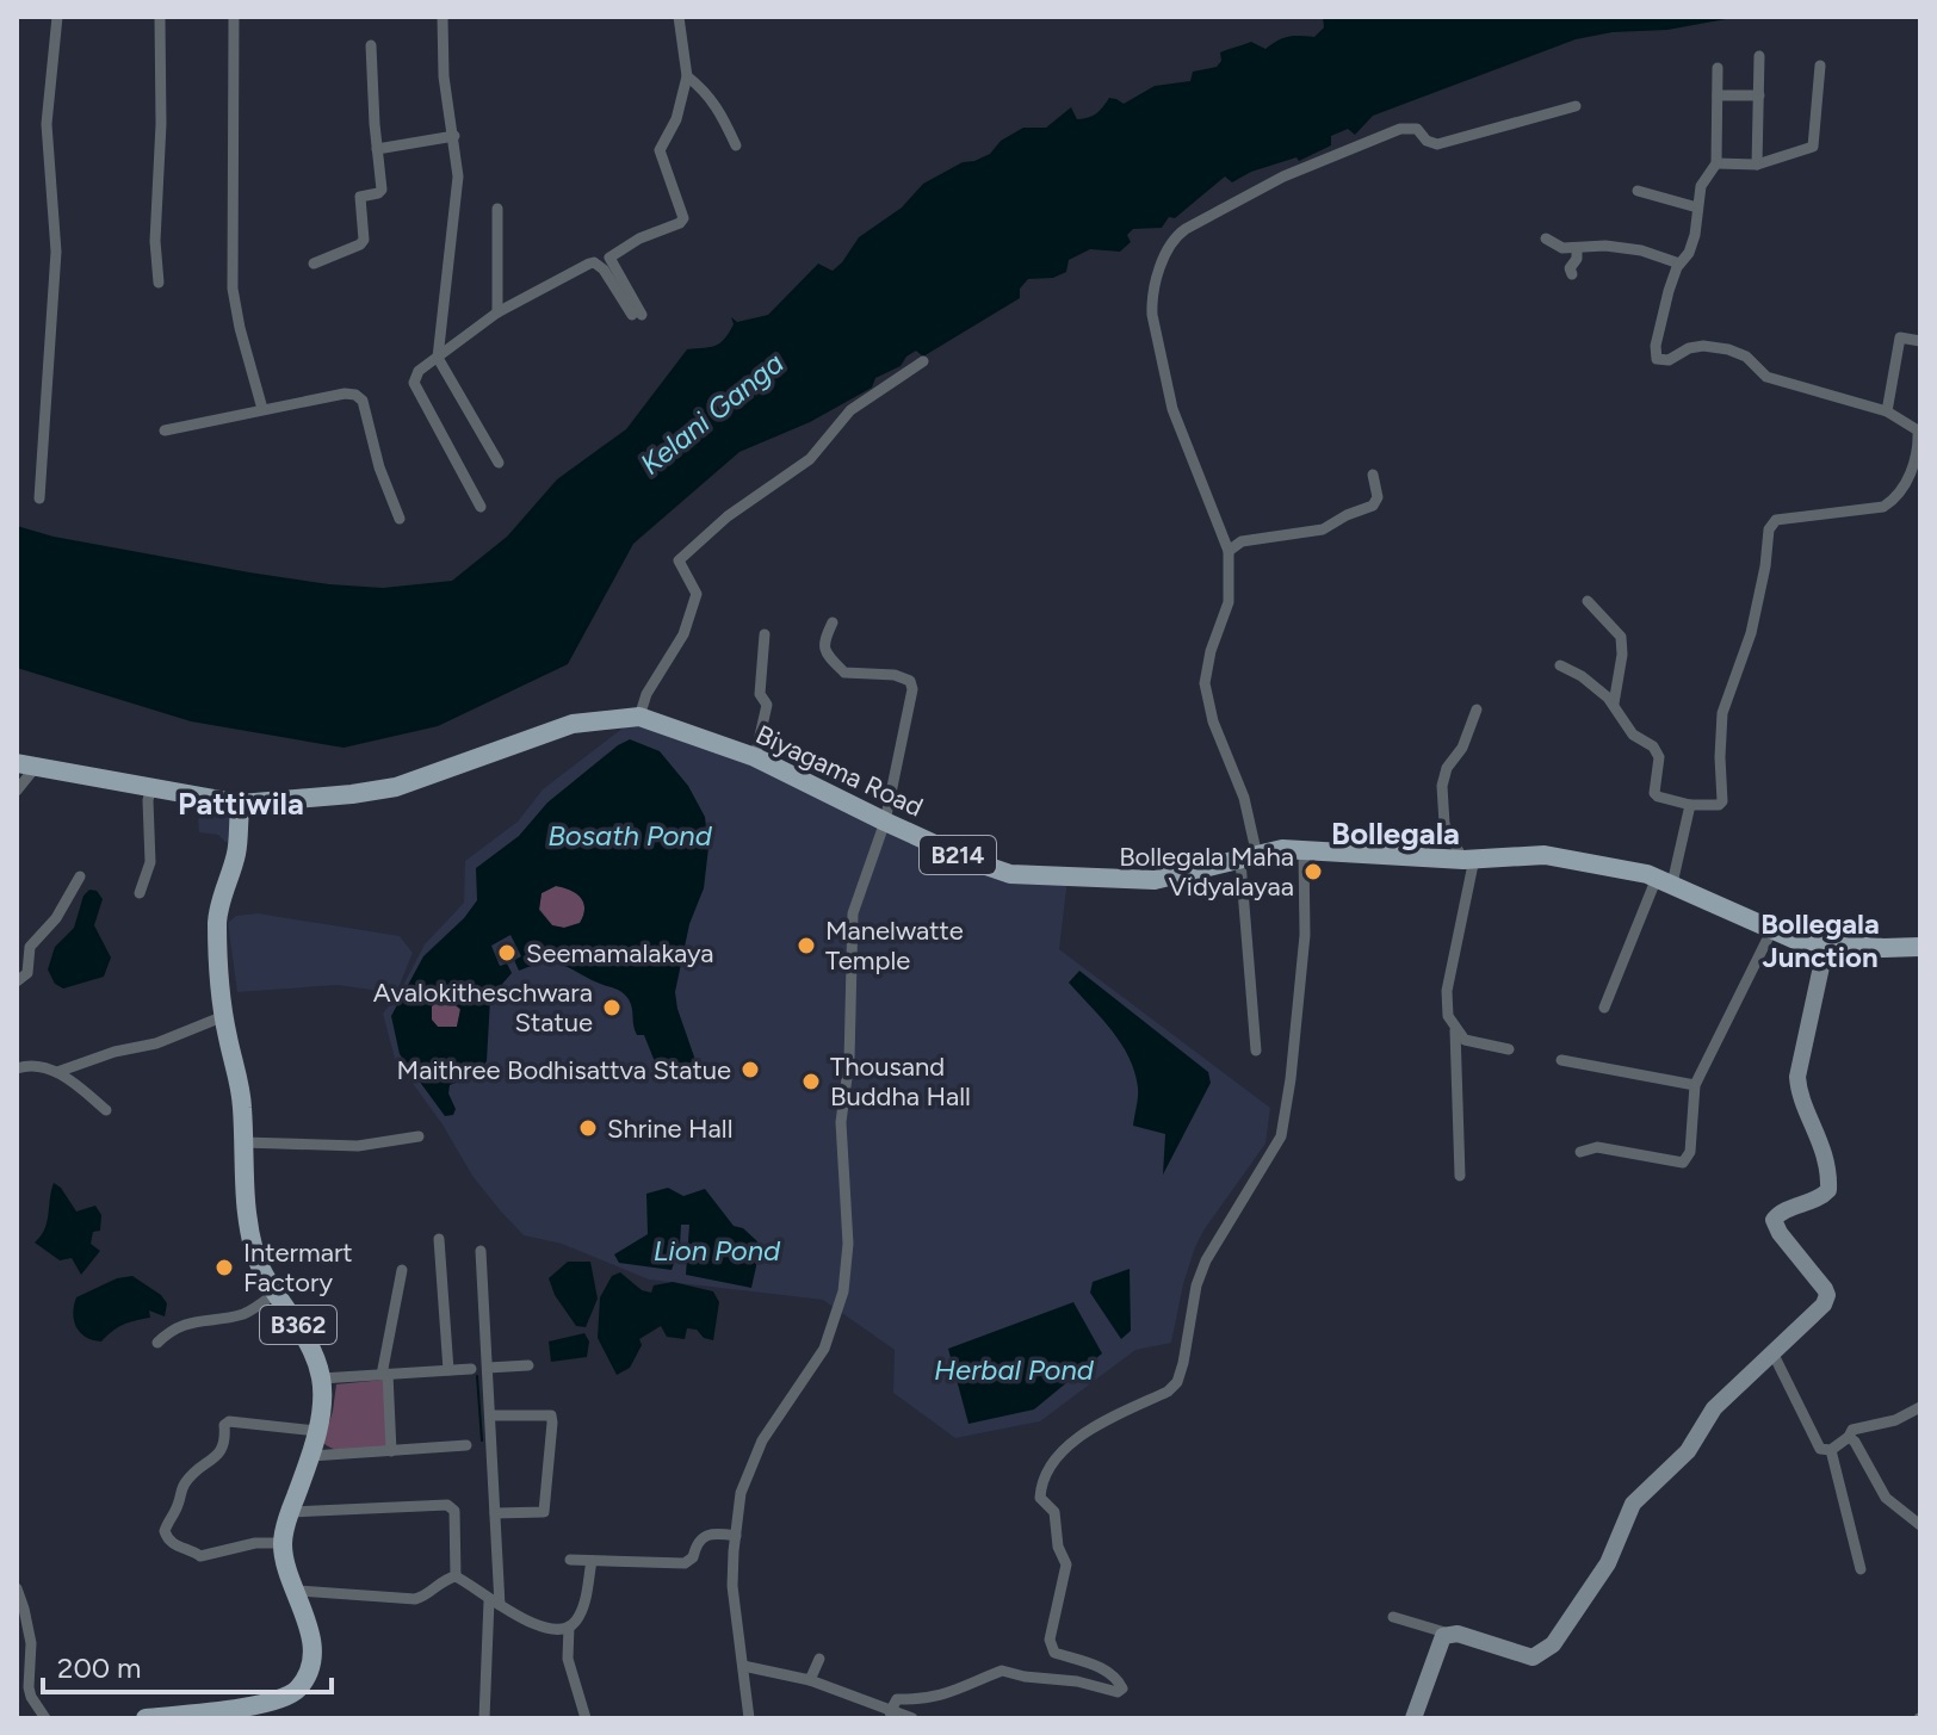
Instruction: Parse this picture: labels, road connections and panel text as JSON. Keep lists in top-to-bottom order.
{
  "streets": {
    "main road": ["Biyagama Road", "B214", "B362"]
  },
  "crossings": [
    ["Biyagama Road", "B362"]
  ],
  "districts": ["Pattiwila", "Bollegala", "Bollegala Junction"],
  "water": [
    "Kelani Ganga",
    "Bosath Pond",
    "Lion Pond",
    "Herbal Pond"
  ],
  "places": [
    "Bollegala Maha Vidyalayaa",
    "Manelwatte Temple",
    "Seemamalakaya",
    "Avalokitheschwara Statue",
    "Maithree Bodhisattva Statue",
    "Thousand Buddha Hall",
    "Shrine Hall",
    "Intermart Factory"
  ],
  "scale_bar": "200 m"
}
